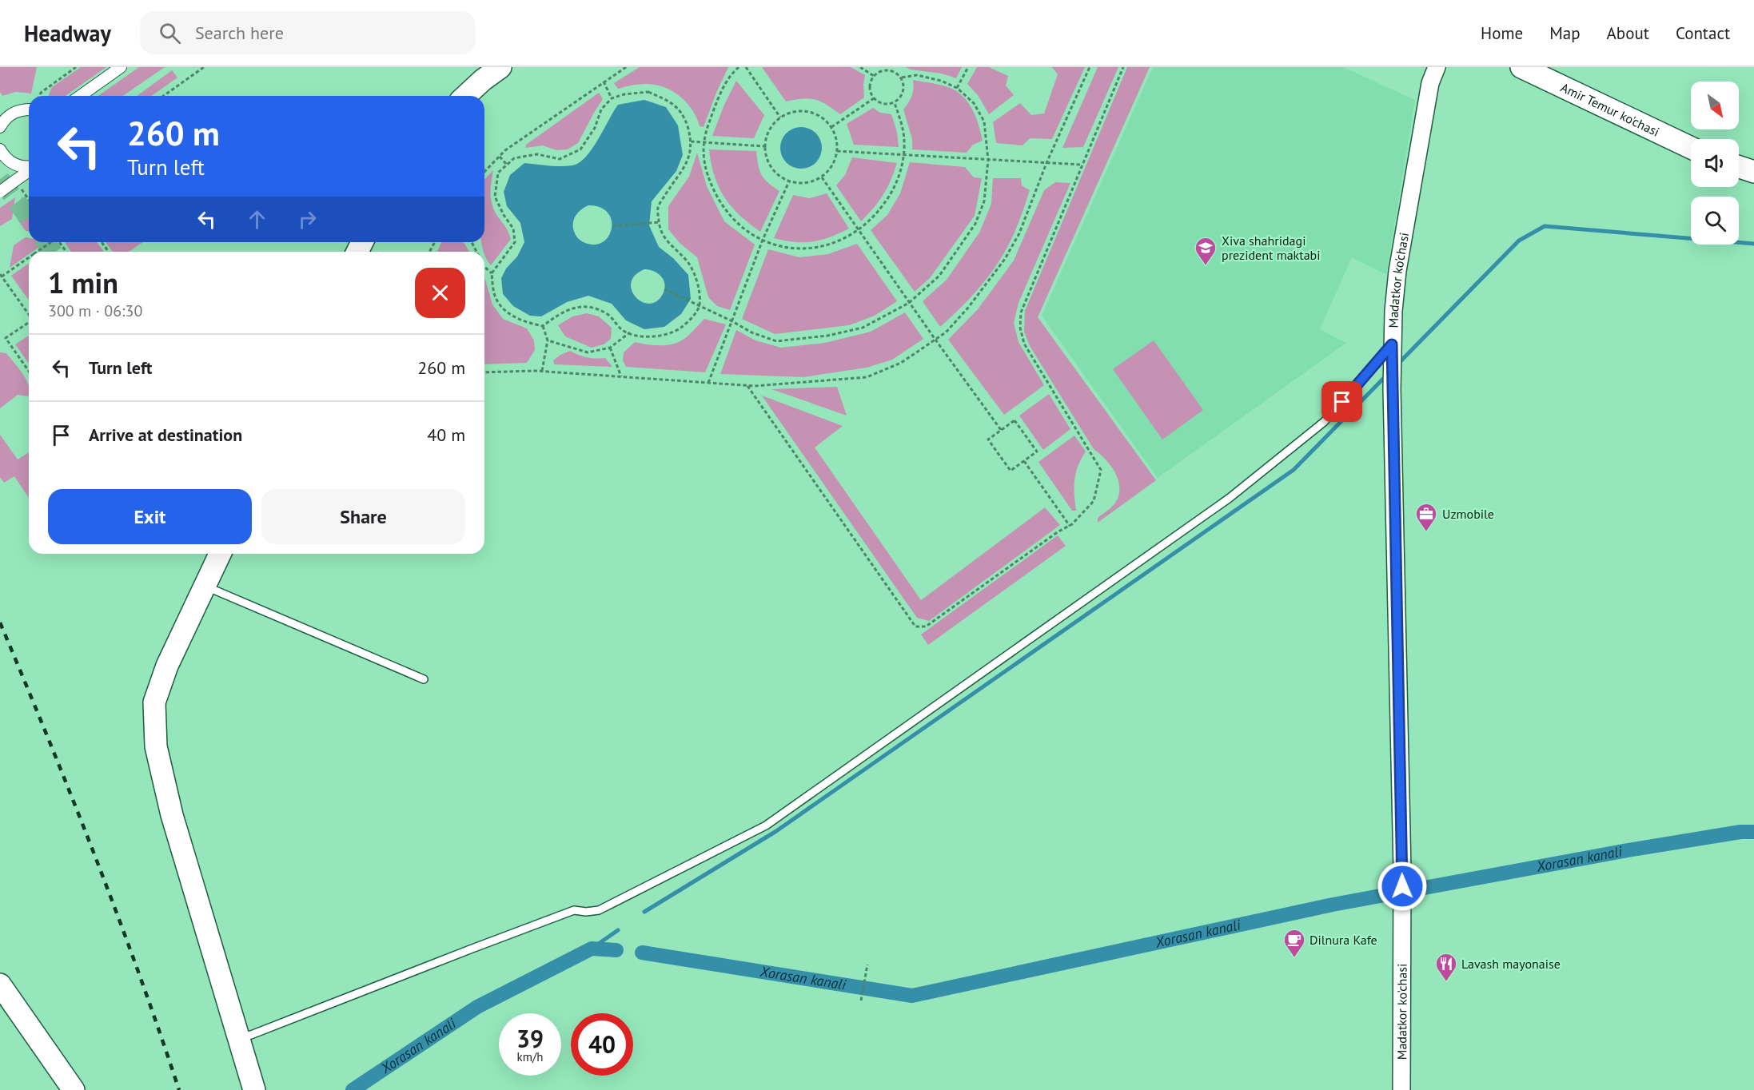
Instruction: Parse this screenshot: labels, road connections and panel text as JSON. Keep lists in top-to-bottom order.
{
  "streets": {
    "main road": ["Amir Temur ko'chasi"],
    "street": ["Madatkor ko'chasi"]
  },
  "water": ["Xorasan kanali"],
  "places": {
    "school or university": ["Xiva shahridagi prezident maktabi"],
    "office": ["Uzmobile"],
    "cafe": ["Dilnura Kafe"],
    "restaurant": ["Lavash mayonaise"]
  },
  "north": "bottom right",
  "page": {
    "header": "Headway",
    "search": "Search here",
    "nav": [
      "Home",
      "Map",
      "About",
      "Contact"
    ],
    "turn": ["260 m", "Turn left"],
    "heading": ["1 min", "300 m · 06:30"],
    "list": [
      {
        "name": "Turn left",
        "value": "260 m"
      },
      {
        "name": "Arrive at destination",
        "value": "40 m"
      }
    ],
    "buttons": ["Exit", "Share"],
    "speed": "39 km/h",
    "limit": "40"
  }
}
